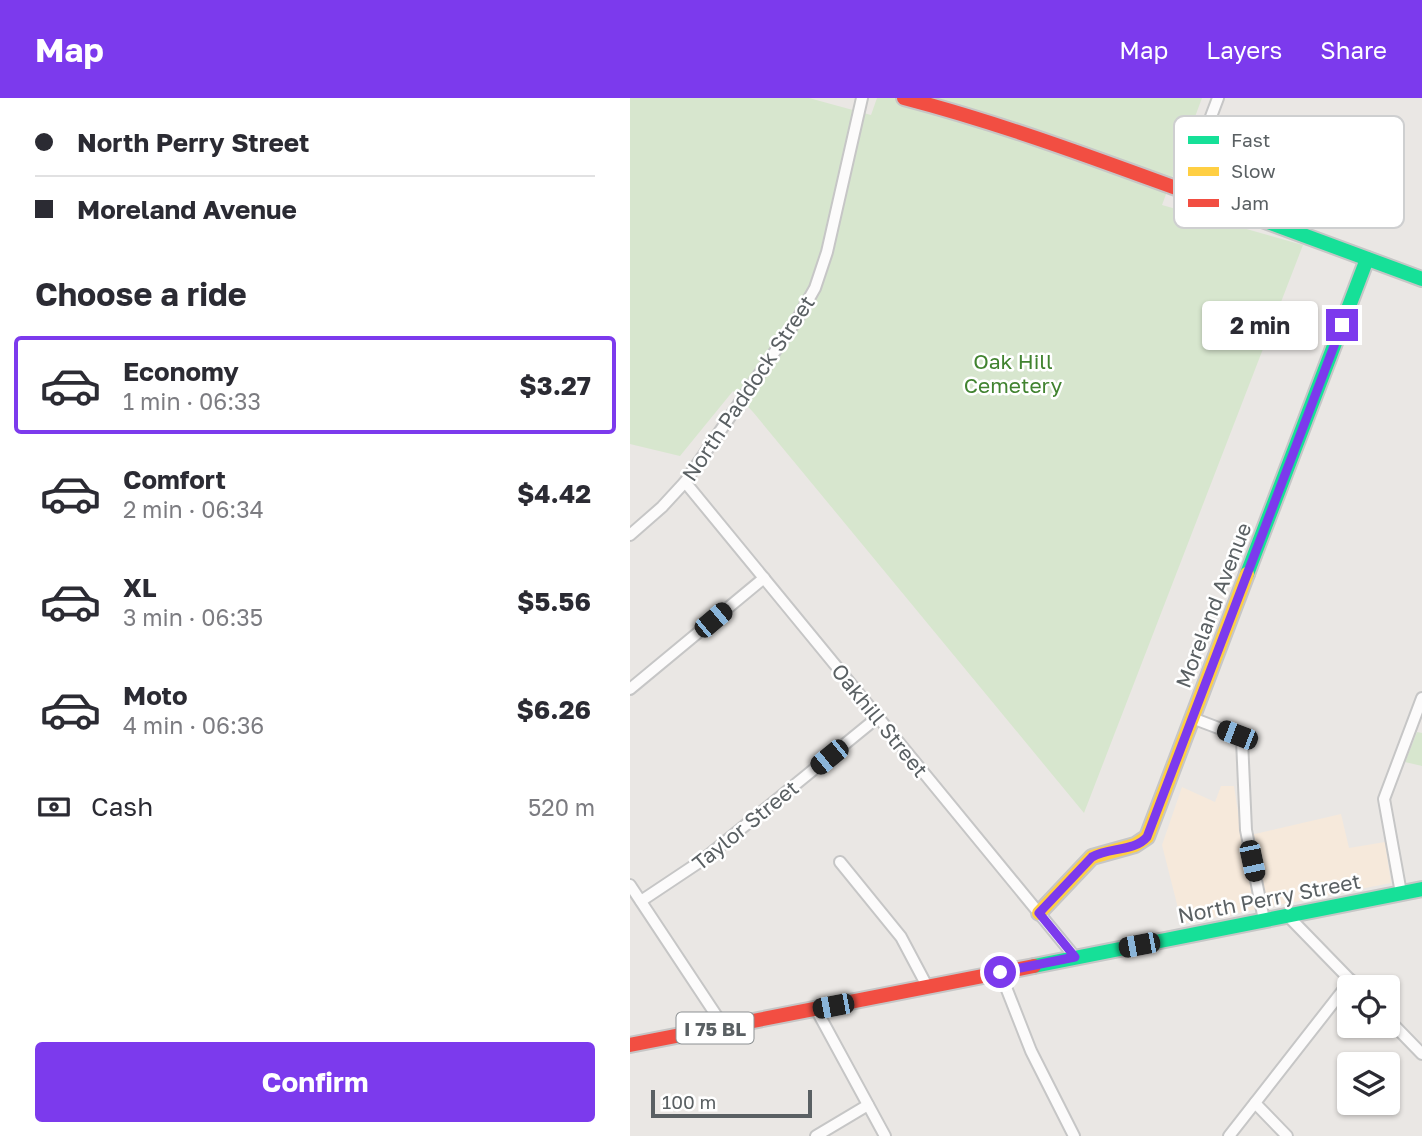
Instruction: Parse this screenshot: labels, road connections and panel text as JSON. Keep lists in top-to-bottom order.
{
  "streets": {
    "main road": ["Moreland Avenue", "North Perry Street", "I 75 BL"],
    "street": ["North Paddock Street", "Oakhill Street", "Taylor Street"]
  },
  "crossings": [
    ["North Paddock Street", "Oakhill Street"],
    ["Moreland Avenue", "Oakhill Street"],
    ["Oakhill Street", "Taylor Street"],
    ["Oakhill Street", "North Perry Street"]
  ],
  "parks": ["Oak Hill Cemetery"],
  "legend": ["Fast", "Slow", "Jam"],
  "scale_bar": "100 m",
  "page": {
    "header": "Map",
    "nav": ["Map", "Layers", "Share"],
    "banner": ["North Perry Street", "Moreland Avenue"],
    "heading": "Choose a ride",
    "bubble": "2 min",
    "list": [
      {
        "name": "Economy",
        "note": "1 min · 06:33",
        "value": "$3.27"
      },
      {
        "name": "Comfort",
        "note": "2 min · 06:34",
        "value": "$4.42"
      },
      {
        "name": "XL",
        "note": "3 min · 06:35",
        "value": "$5.56"
      },
      {
        "name": "Moto",
        "note": "4 min · 06:36",
        "value": "$6.26"
      }
    ],
    "pay": ["Cash", "520 m"],
    "buttons": "Confirm",
    "scale": "100 m"
  }
}
